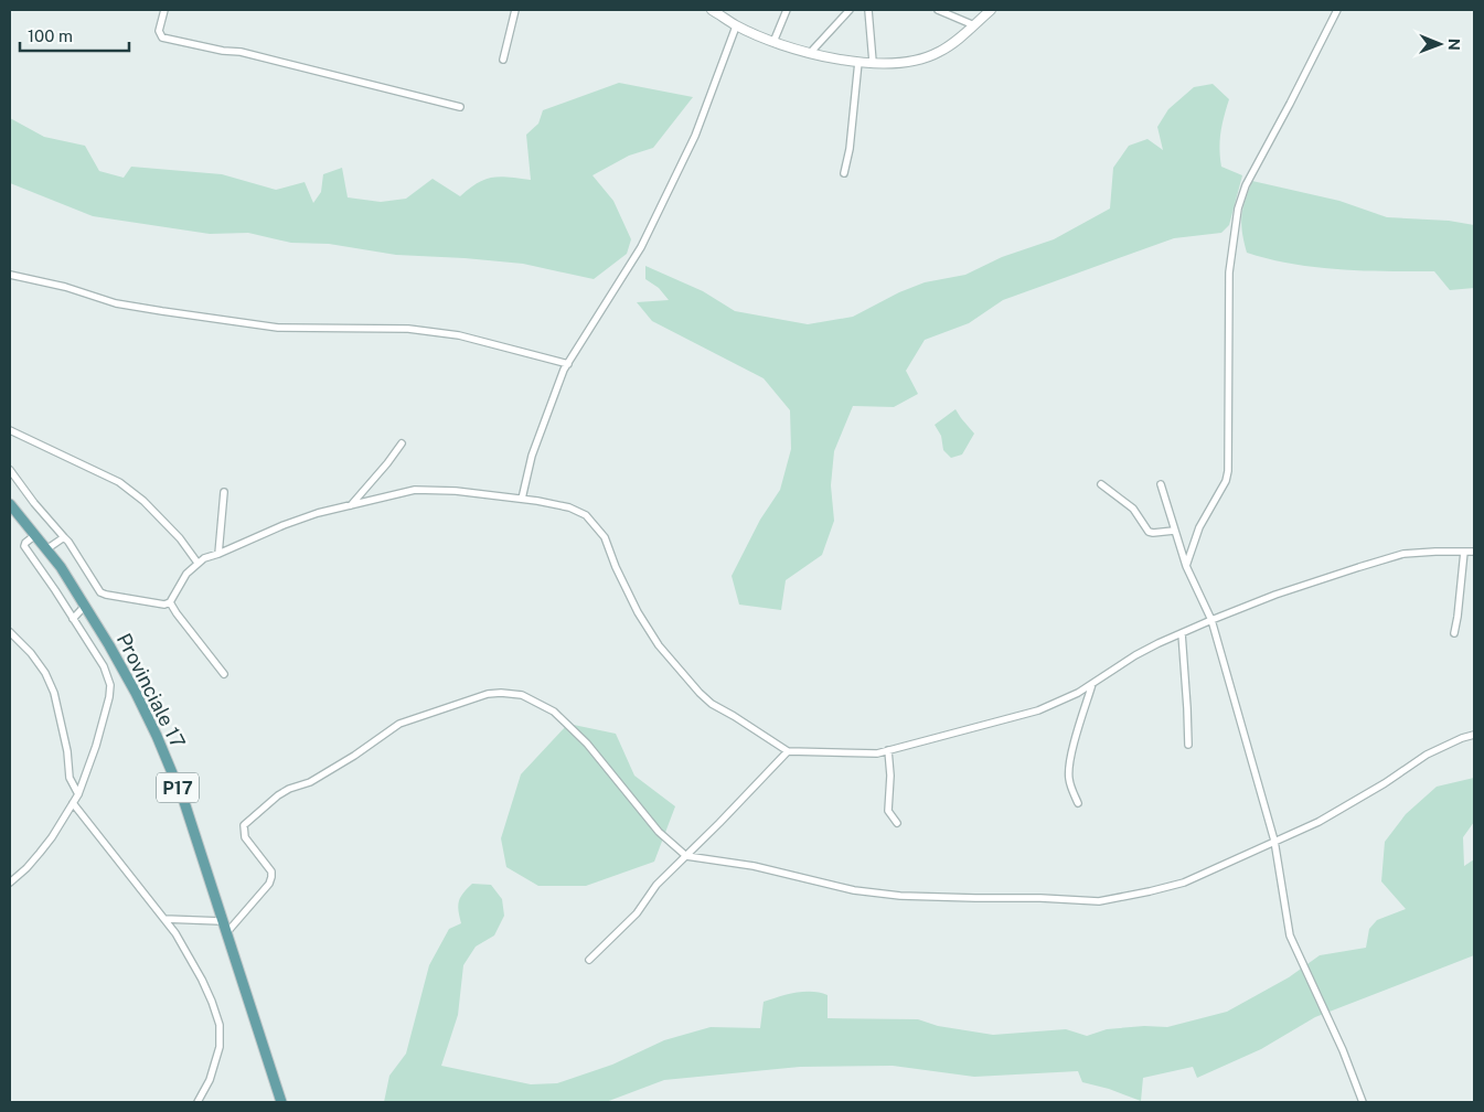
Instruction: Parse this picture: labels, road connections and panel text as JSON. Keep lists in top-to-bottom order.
{
  "streets": {
    "main road": ["Provinciale 17", "P17"]
  },
  "scale_bar": "100 m",
  "north": "right"
}
